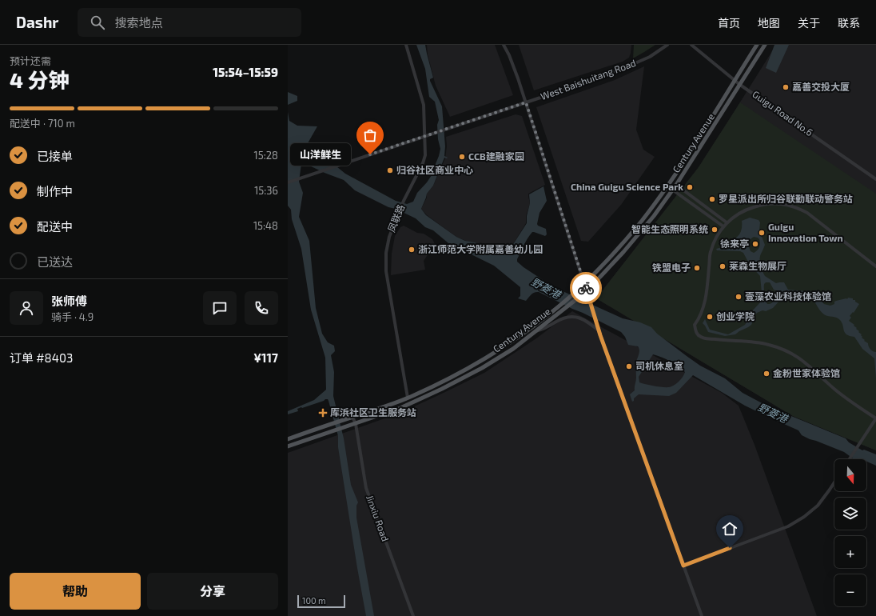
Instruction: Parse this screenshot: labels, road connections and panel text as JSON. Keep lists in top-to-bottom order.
{
  "streets": {
    "main road": ["Century Avenue"],
    "street": [
      "West Baishuitang Road",
      "Guigu Road No.6",
      "凤联路",
      "Jinxiu Road"
    ]
  },
  "crossings": [
    ["West Baishuitang Road", "凤联路"],
    ["Guigu Road No.6", "Century Avenue"],
    ["Century Avenue", "凤联路"],
    ["Century Avenue", "Jinxiu Road"]
  ],
  "water": ["野菱港"],
  "places": {
    "other": [
      "嘉善交投大厦",
      "山洋鲜生",
      "CCB建融家园",
      "归谷社区商业中心",
      "China Guigu Science Park",
      "罗星派出所归谷联勤联动警务站",
      "智能生态照明系统",
      "Guigu Innovation Town",
      "徐来亭",
      "浙江师范大学附属嘉善幼儿园",
      "莱森生物展厅",
      "铁盟电子",
      "壹藻农业科技体验馆",
      "创业学院",
      "司机休息室",
      "金粉世家体验馆"
    ],
    "health": ["厍浜社区卫生服务站"]
  },
  "scale_bar": "100 m",
  "north": "bottom",
  "page": {
    "header": "Dashr",
    "search": "搜索地点",
    "nav": [
      "首页",
      "地图",
      "关于",
      "联系"
    ],
    "heading": ["4 分钟", "预计还需", "15:54–15:59"],
    "panel": [
      "张师傅",
      "骑手 · 4.9",
      "订单 #8403",
      "¥117"
    ],
    "bar": "配送中 · 710 m",
    "list": [
      ["已接单", "15:28"],
      ["制作中", "15:36"],
      ["配送中", "15:48"],
      "已送达"
    ],
    "bubble": "山洋鲜生",
    "map_buttons": ["+", "−"],
    "buttons": ["帮助", "分享"],
    "scale": "100 m"
  }
}
